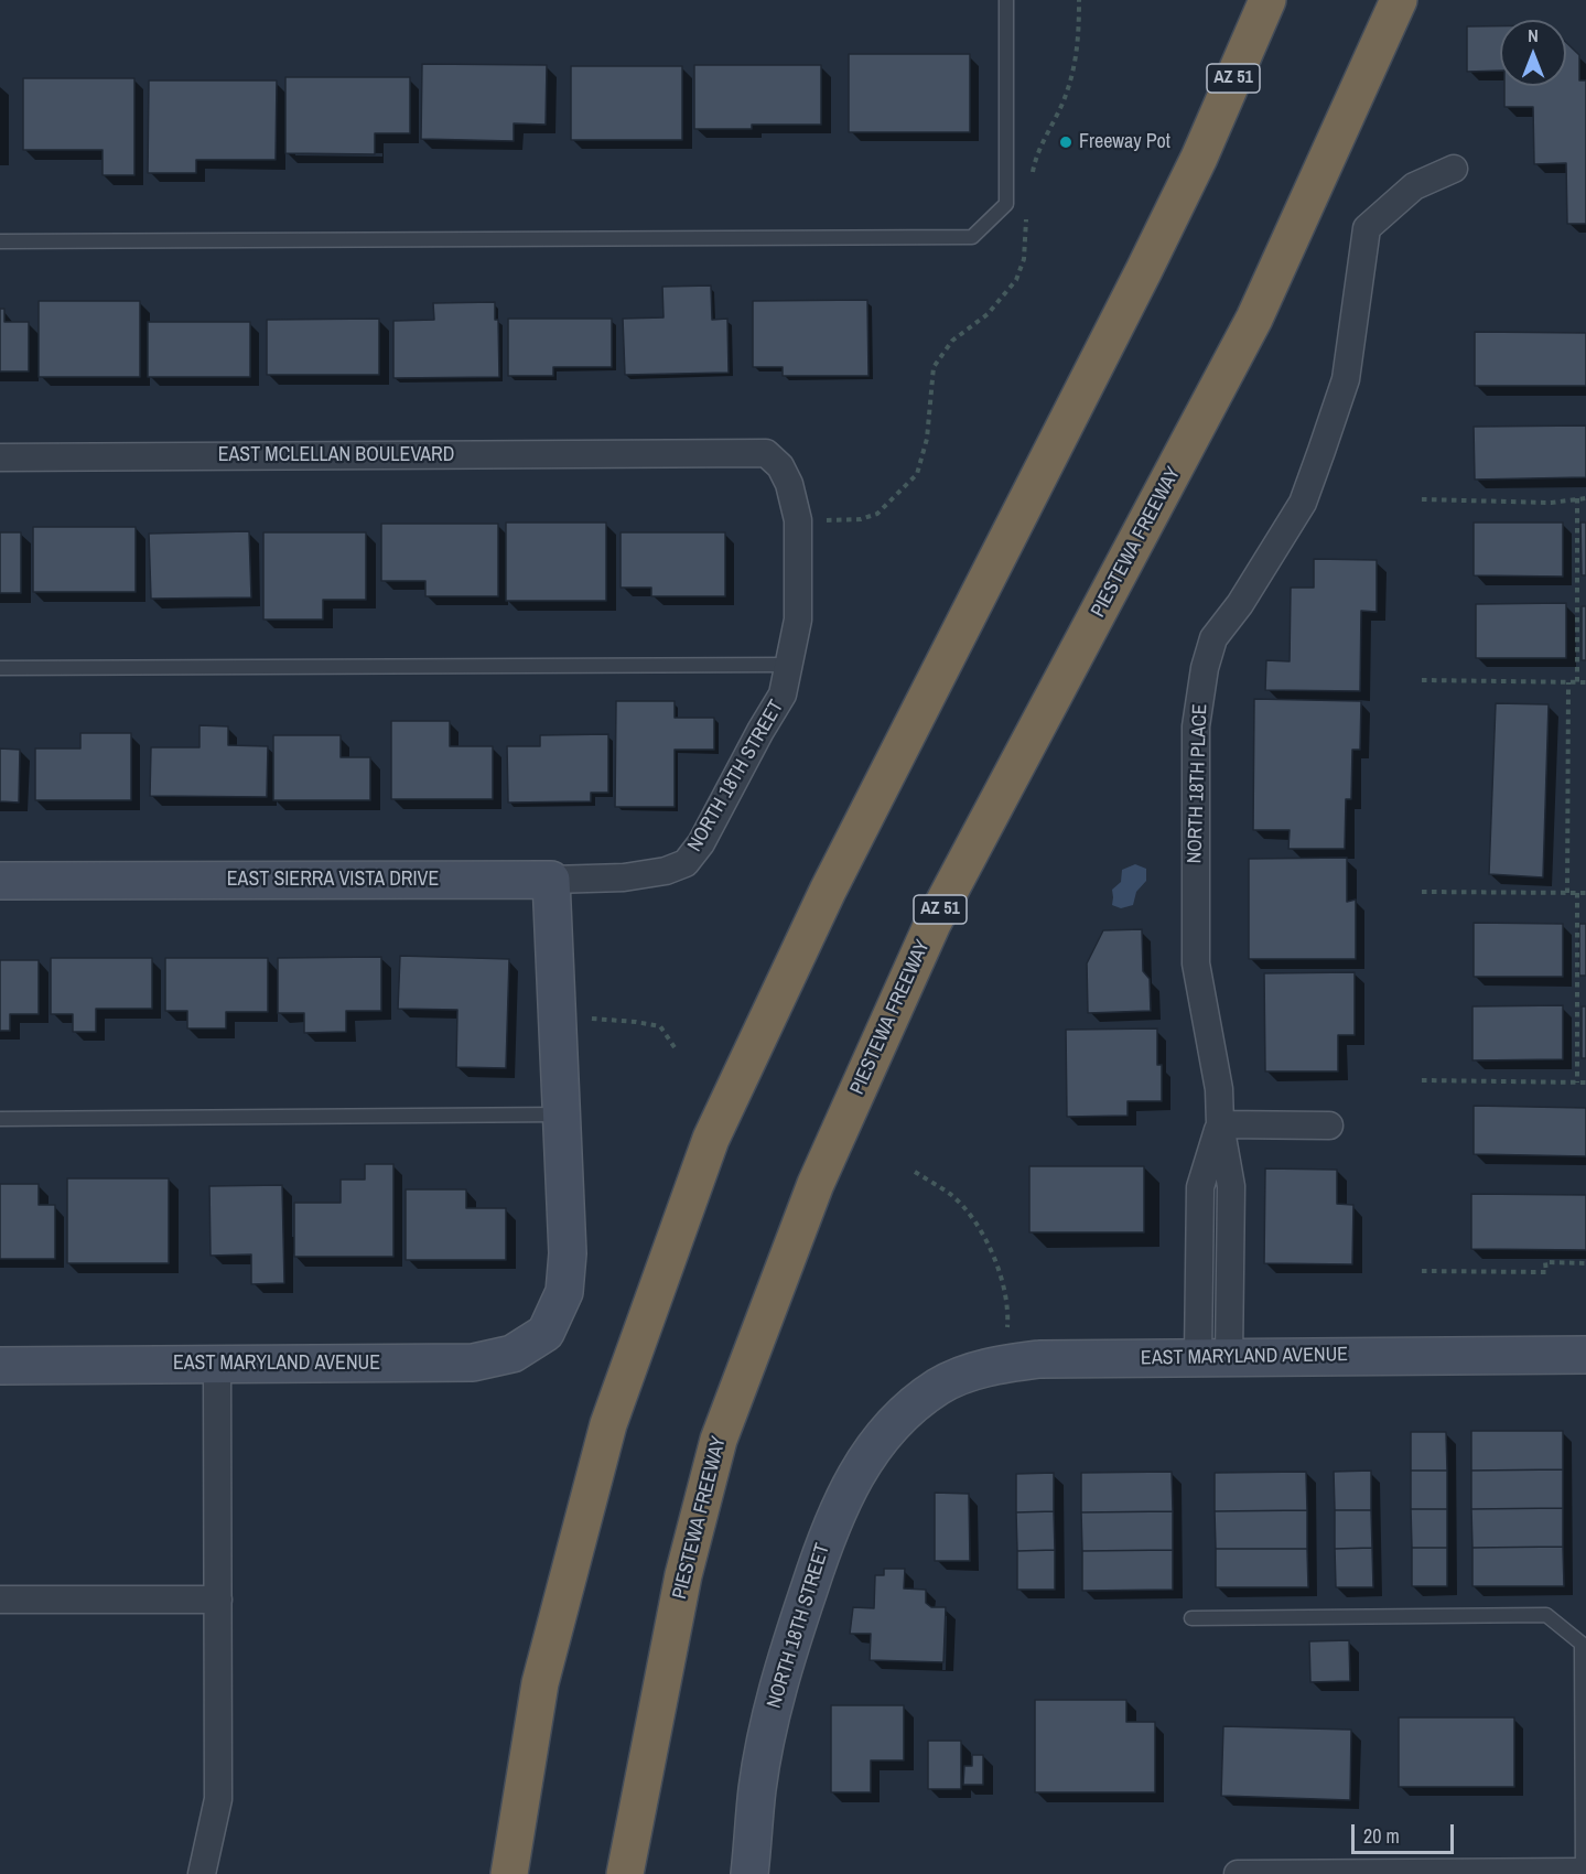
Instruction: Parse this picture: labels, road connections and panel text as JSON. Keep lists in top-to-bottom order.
{
  "streets": {
    "highway": ["AZ 51", "PIESTEWA FREEWAY"],
    "street": [
      "EAST MCLELLAN BOULEVARD",
      "NORTH 18TH STREET",
      "NORTH 18TH PLACE",
      "EAST SIERRA VISTA DRIVE",
      "EAST MARYLAND AVENUE"
    ]
  },
  "crossings": [
    ["EAST MCLELLAN BOULEVARD", "NORTH 18TH STREET"],
    ["NORTH 18TH STREET", "EAST SIERRA VISTA DRIVE"],
    ["NORTH 18TH STREET", "EAST MARYLAND AVENUE"],
    ["NORTH 18TH PLACE", "EAST MARYLAND AVENUE"]
  ],
  "places": ["Freeway Pot"],
  "scale_bar": "20 m",
  "north": "top"
}
